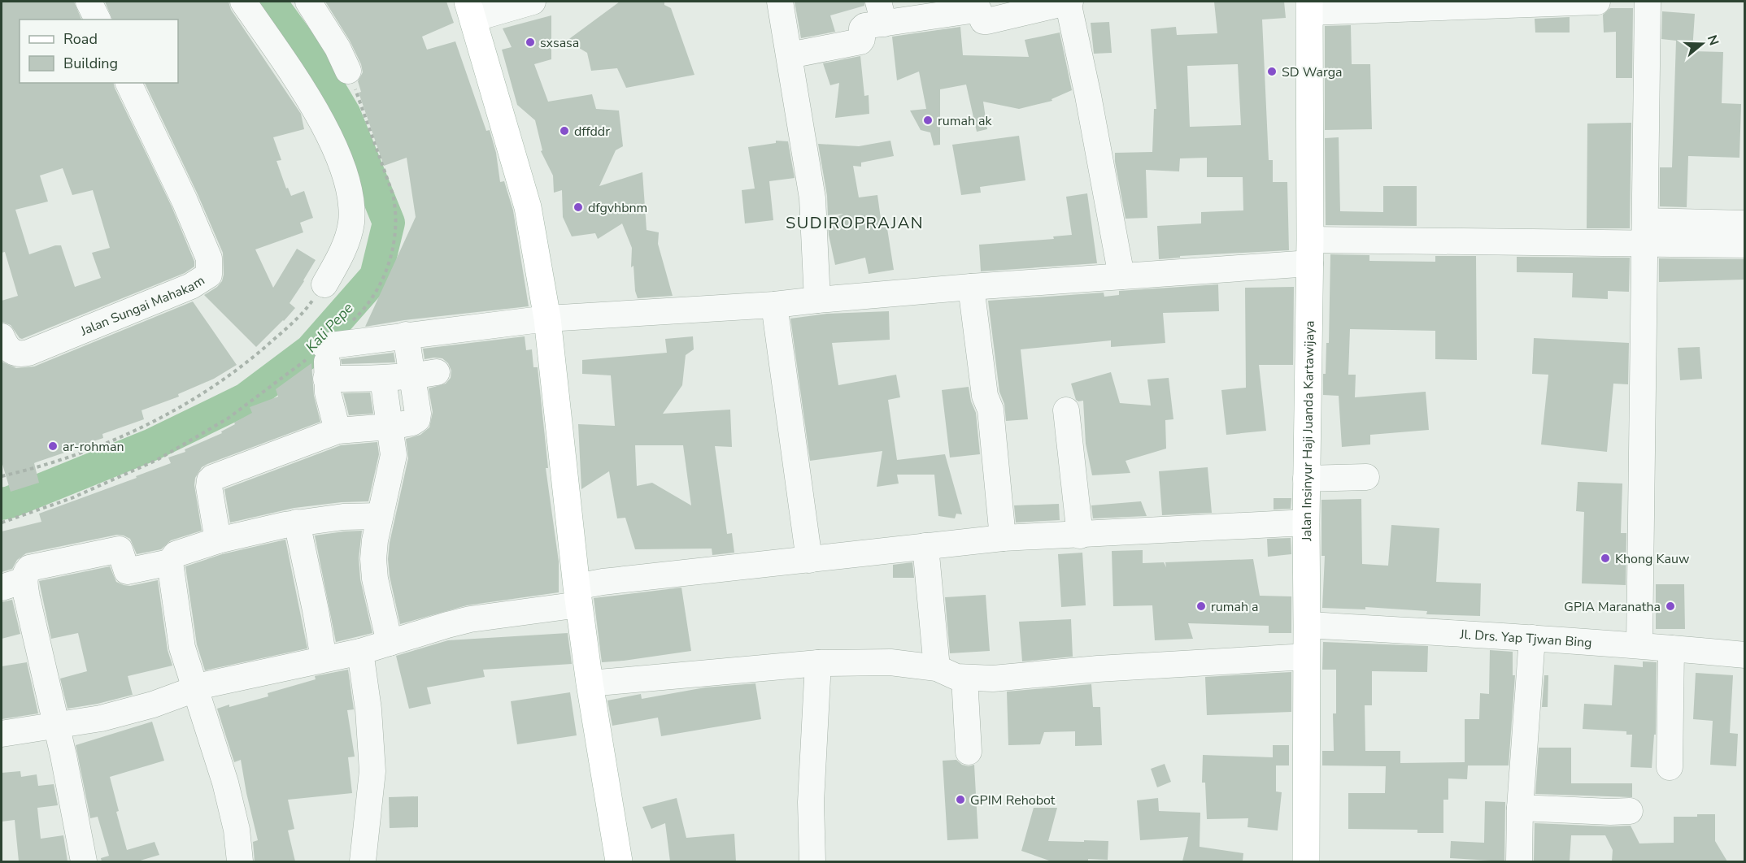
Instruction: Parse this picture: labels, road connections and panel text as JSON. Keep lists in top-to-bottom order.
{
  "streets": {
    "main road": ["Jalan Insinyur Haji Juanda Kartawijaya"],
    "street": ["Jalan Sungai Mahakam", "Jl. Drs. Yap Tjwan Bing"]
  },
  "crossings": [
    ["Jalan Insinyur Haji Juanda Kartawijaya", "Jl. Drs. Yap Tjwan Bing"]
  ],
  "districts": ["SUDIROPRAJAN"],
  "water": ["Kali Pepe"],
  "places": [
    "sxsasa",
    "SD Warga",
    "rumah ak",
    "dffddr",
    "dfgvhbnm",
    "ar-rohman",
    "Khong Kauw",
    "rumah a",
    "GPIA Maranatha",
    "GPIM Rehobot"
  ],
  "legend": ["Road", "Building"],
  "north": "right"
}
